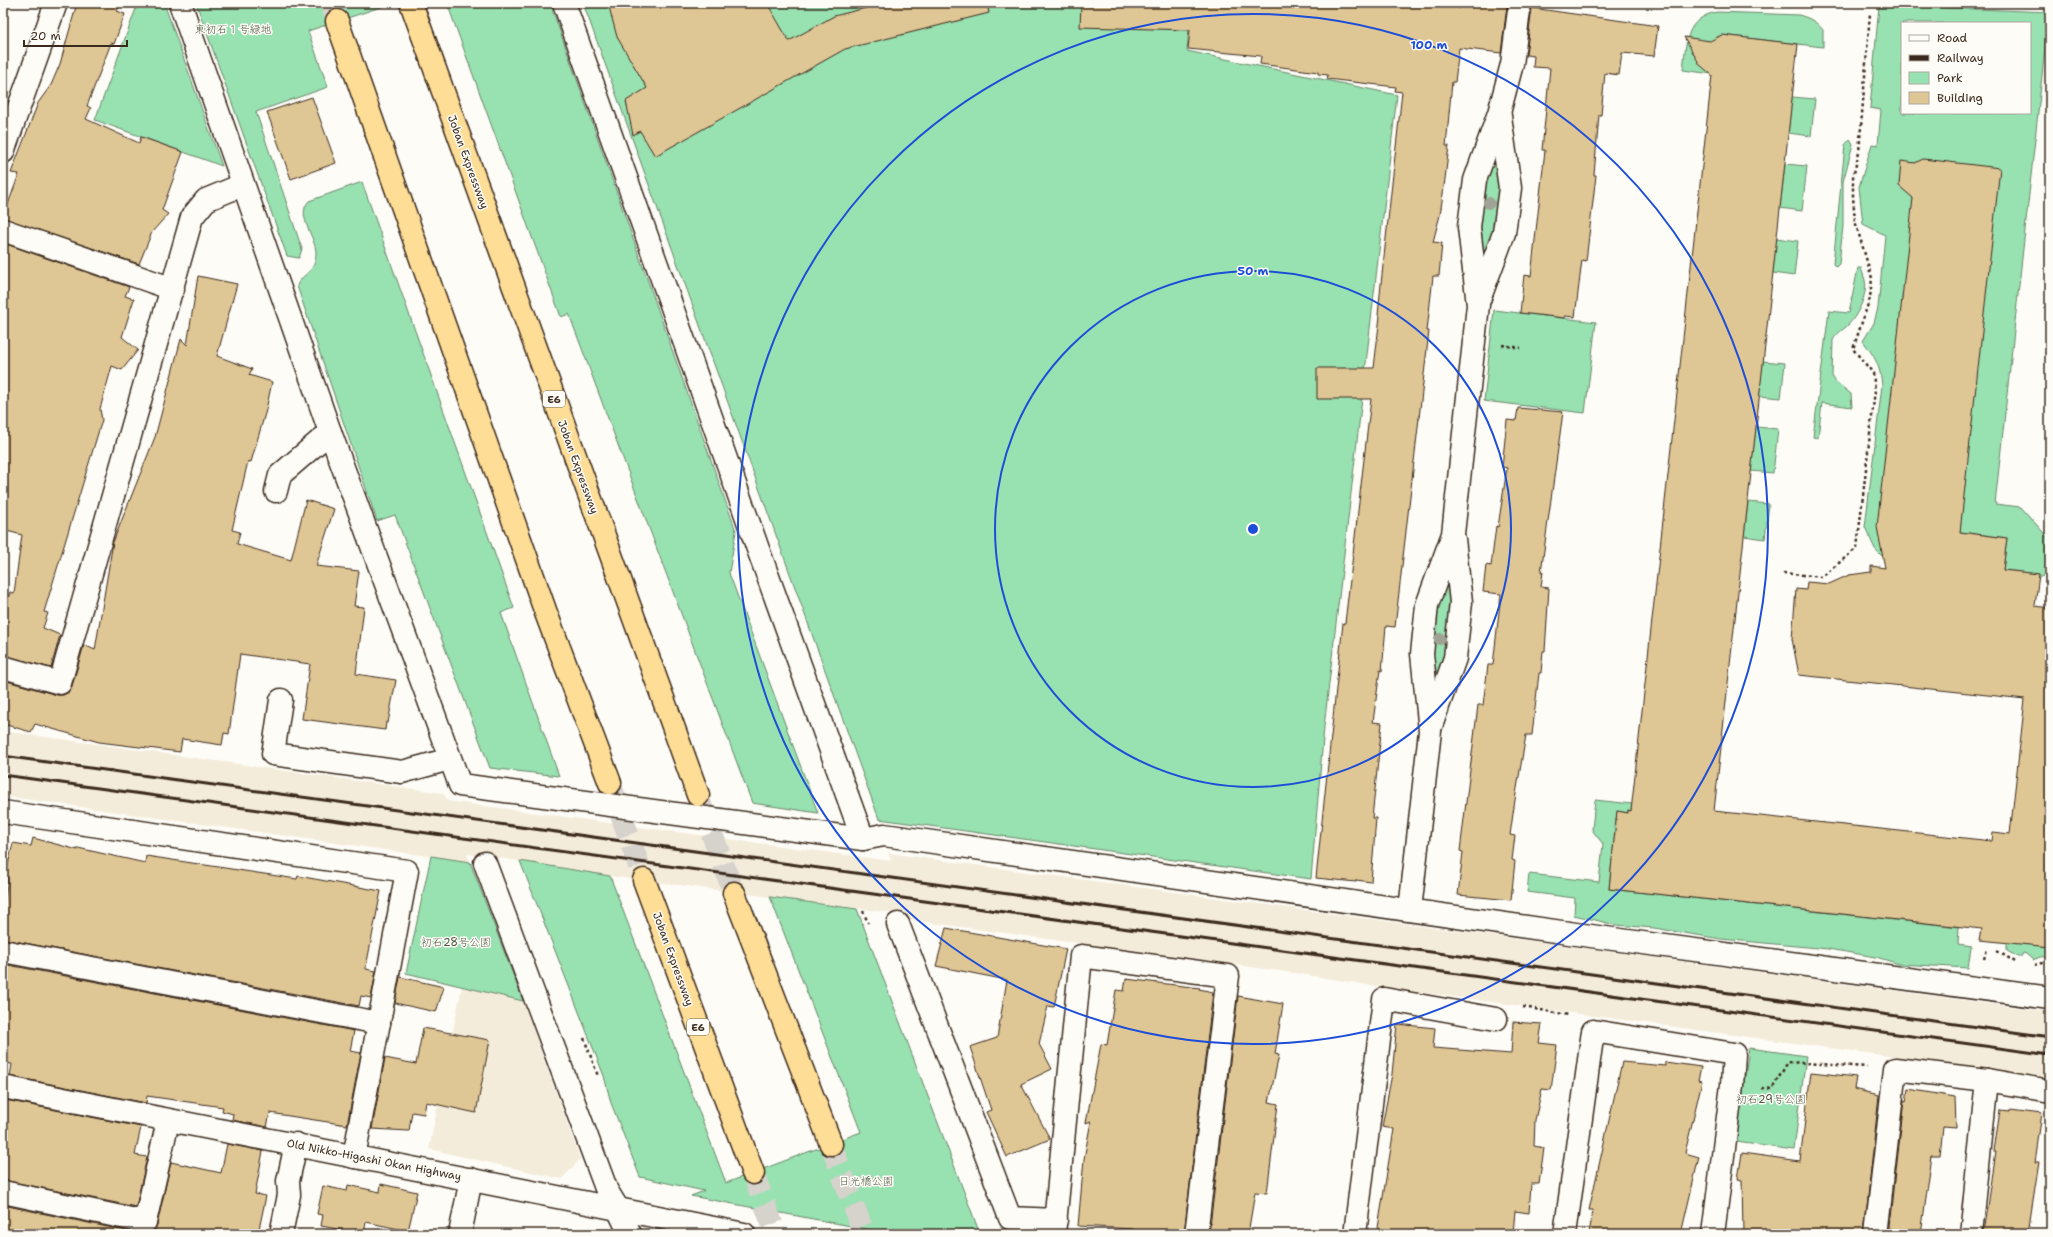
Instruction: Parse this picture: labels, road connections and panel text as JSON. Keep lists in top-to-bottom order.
{
  "streets": {
    "highway": ["Joban Expressway", "E6"],
    "street": ["Old Nikko-Higashi Okan Highway"]
  },
  "parks": [
    "東初石１号緑地",
    "初石28号公園",
    "初石29号公園",
    "日光橋公園"
  ],
  "legend": [
    "Road",
    "Railway",
    "Park",
    "Building"
  ],
  "scale_bar": "20 m",
  "rings": ["100 m", "50 m"]
}
